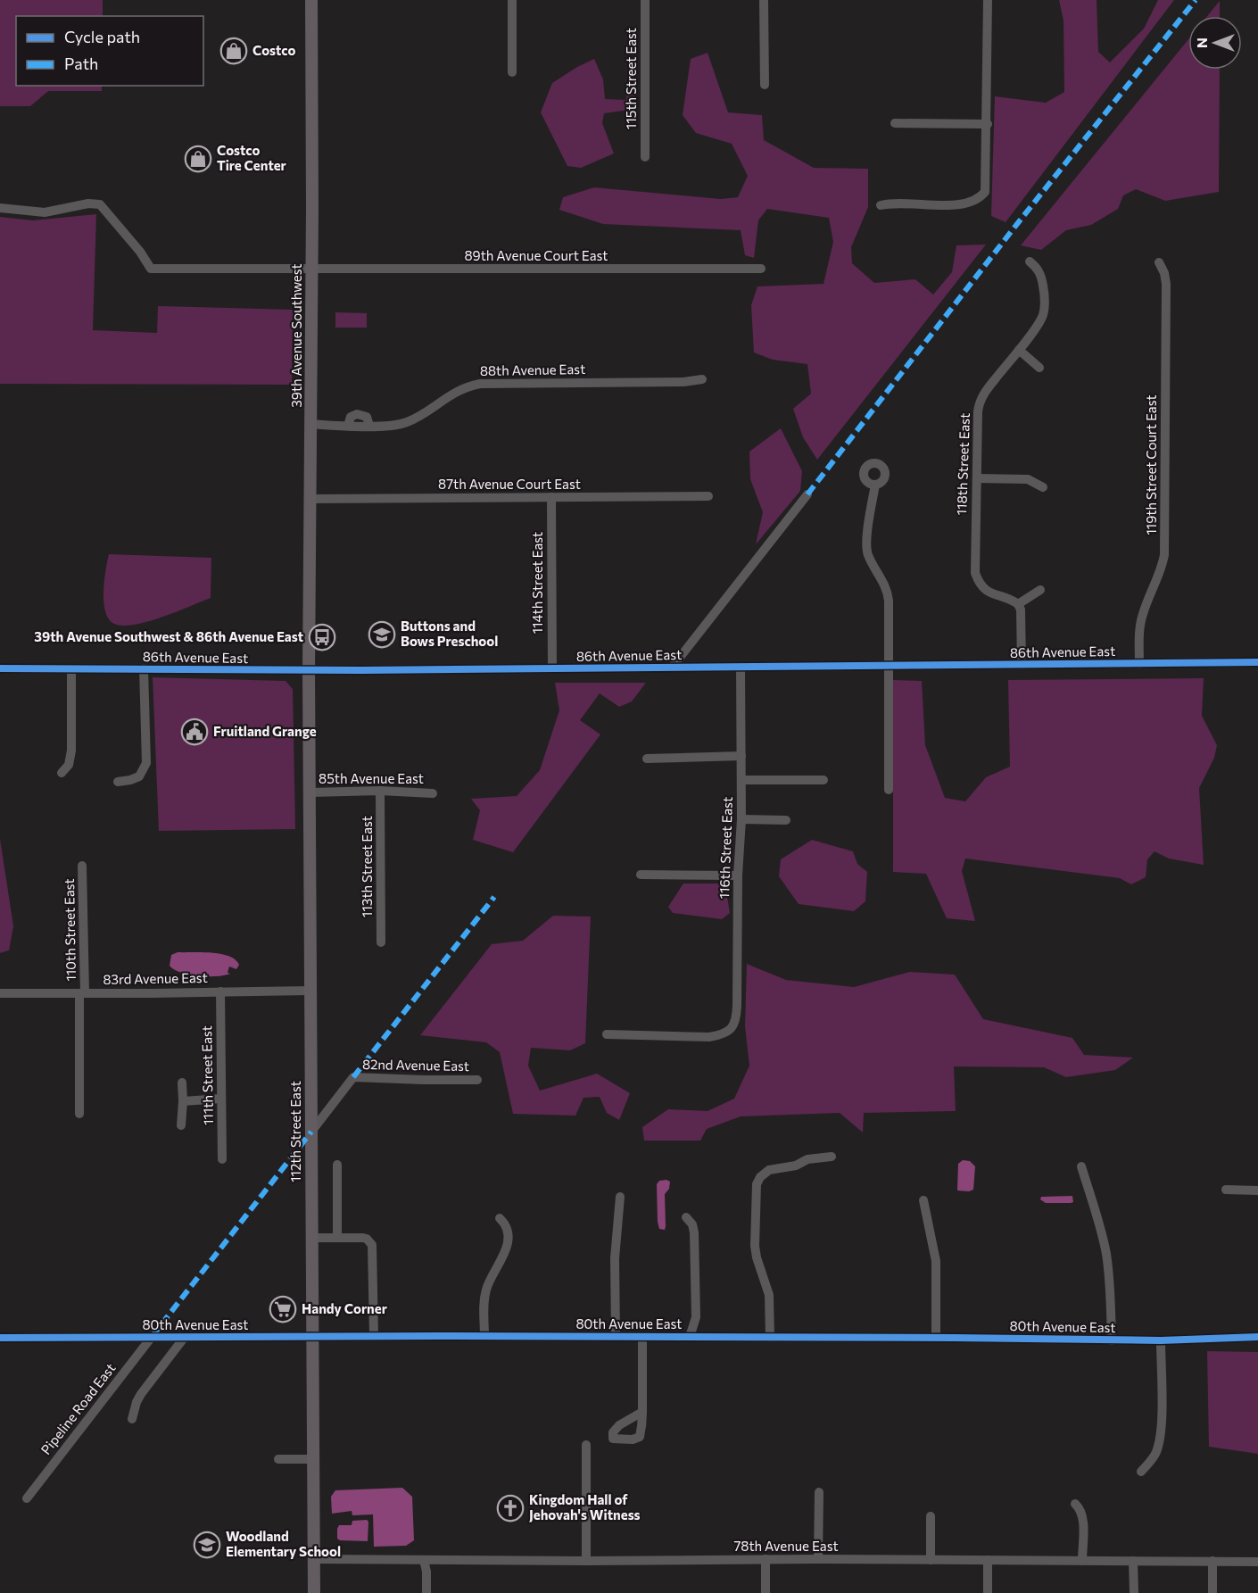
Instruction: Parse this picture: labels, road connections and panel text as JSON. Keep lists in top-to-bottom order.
{
  "streets": {
    "main road": ["39th Avenue Southwest", "112th Street East"],
    "street": [
      "115th Street East",
      "89th Avenue Court East",
      "88th Avenue East",
      "118th Street East",
      "119th Street Court East",
      "87th Avenue Court East",
      "114th Street East",
      "86th Avenue East",
      "85th Avenue East",
      "116th Street East",
      "113th Street East",
      "110th Street East",
      "83rd Avenue East",
      "82nd Avenue East",
      "111th Street East",
      "80th Avenue East",
      "Pipeline Road East",
      "78th Avenue East"
    ]
  },
  "crossings": [
    ["89th Avenue Court East", "39th Avenue Southwest"],
    ["39th Avenue Southwest", "88th Avenue East"],
    ["39th Avenue Southwest", "87th Avenue Court East"],
    ["39th Avenue Southwest", "86th Avenue East"],
    ["39th Avenue Southwest", "112th Street East"],
    ["119th Street Court East", "86th Avenue East"],
    ["87th Avenue Court East", "114th Street East"],
    ["114th Street East", "86th Avenue East"],
    ["86th Avenue East", "116th Street East"],
    ["86th Avenue East", "112th Street East"],
    ["85th Avenue East", "113th Street East"],
    ["85th Avenue East", "112th Street East"],
    ["110th Street East", "83rd Avenue East"],
    ["83rd Avenue East", "111th Street East"],
    ["83rd Avenue East", "112th Street East"],
    ["82nd Avenue East", "112th Street East"],
    ["112th Street East", "80th Avenue East"],
    ["112th Street East", "78th Avenue East"],
    ["80th Avenue East", "Pipeline Road East"]
  ],
  "places": {
    "shop": ["Costco", "Costco Tire Center"],
    "school or university": ["Buttons and Bows Preschool", "Woodland Elementary School"],
    "bus stop": ["39th Avenue Southwest & 86th Avenue East"],
    "public building": ["Fruitland Grange"],
    "supermarket": ["Handy Corner"],
    "church": ["Kingdom Hall of Jehovah's Witness"]
  },
  "legend": ["Cycle path", "Path"],
  "north": "left"
}
